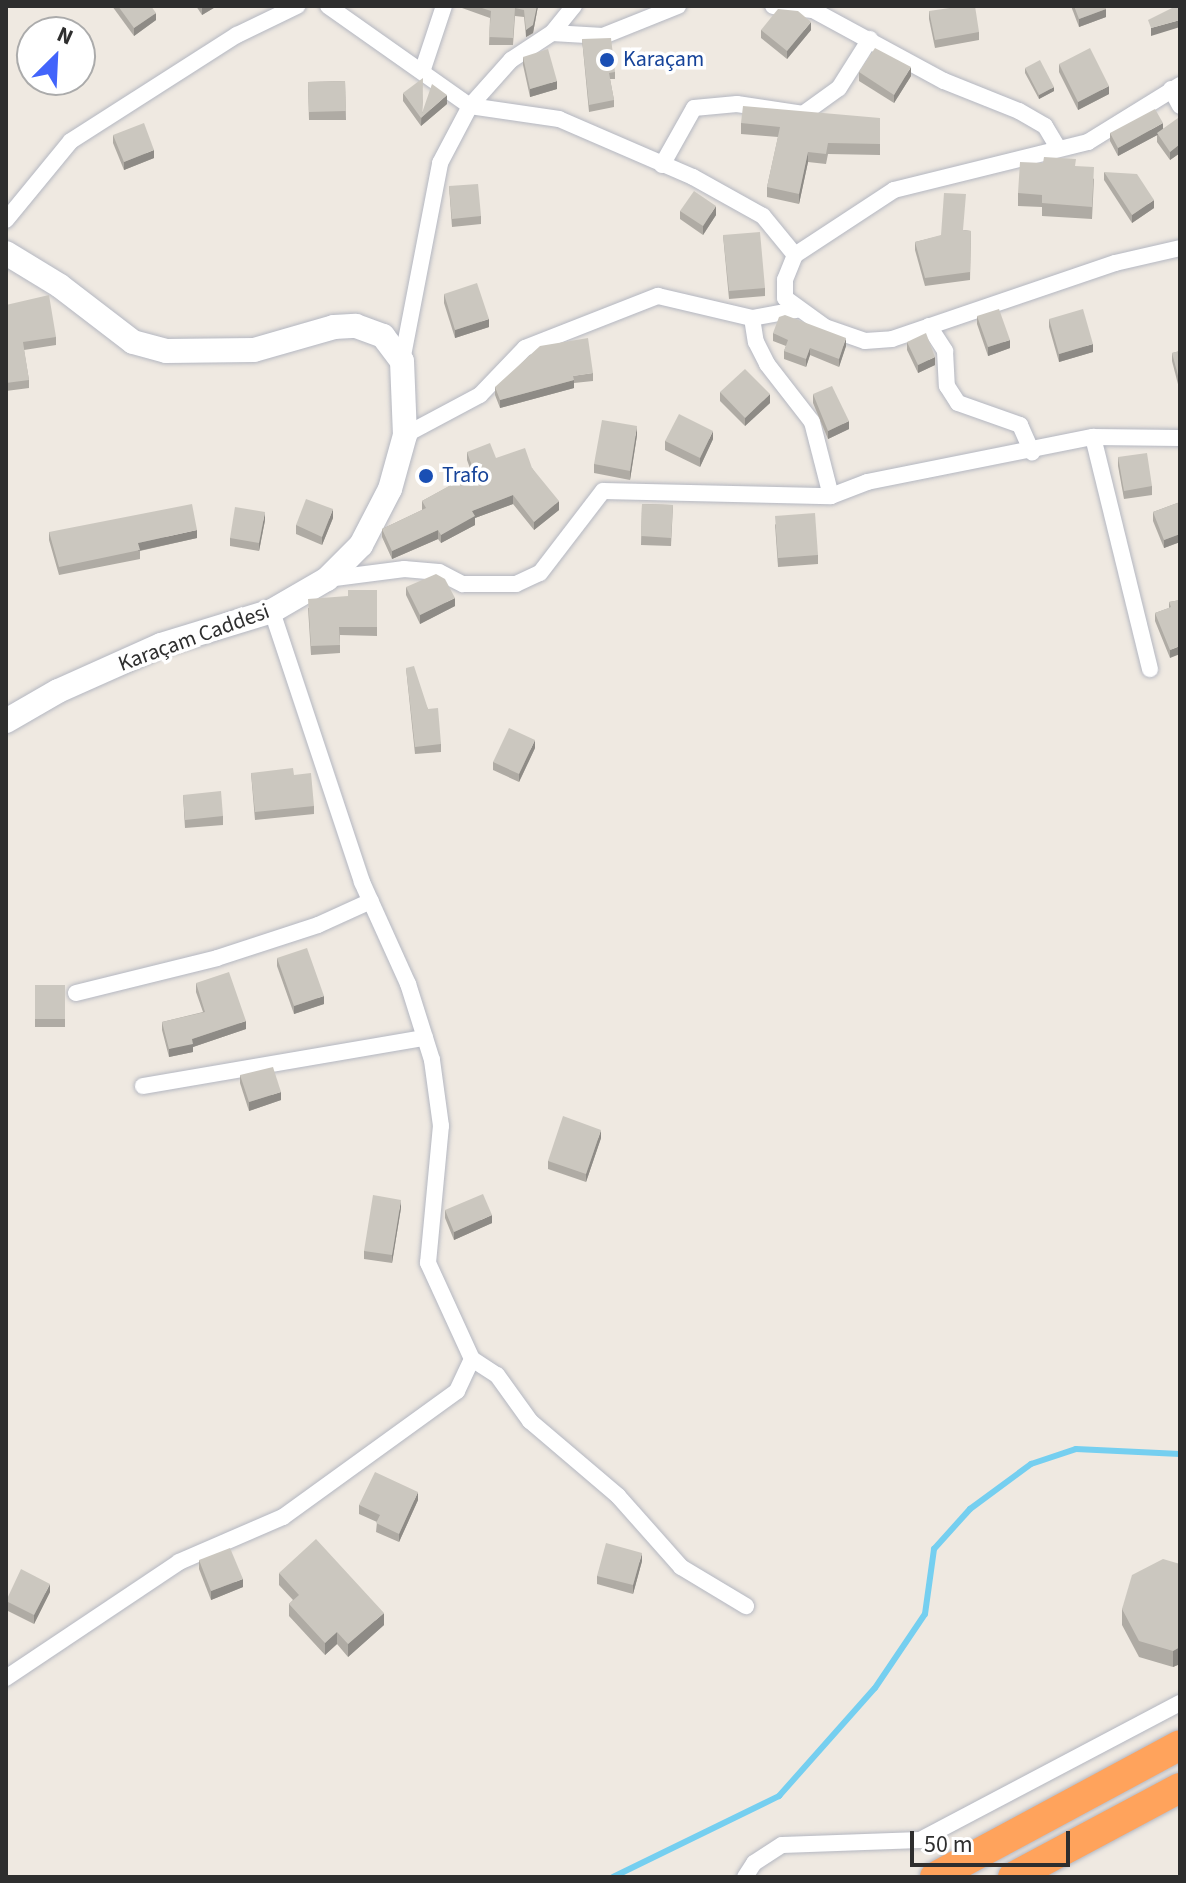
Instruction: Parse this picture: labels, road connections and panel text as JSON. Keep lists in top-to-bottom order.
{
  "streets": {
    "street": ["Karaçam Caddesi"]
  },
  "places": ["Karaçam", "Trafo"],
  "scale_bar": "50 m",
  "north": "top right"
}
